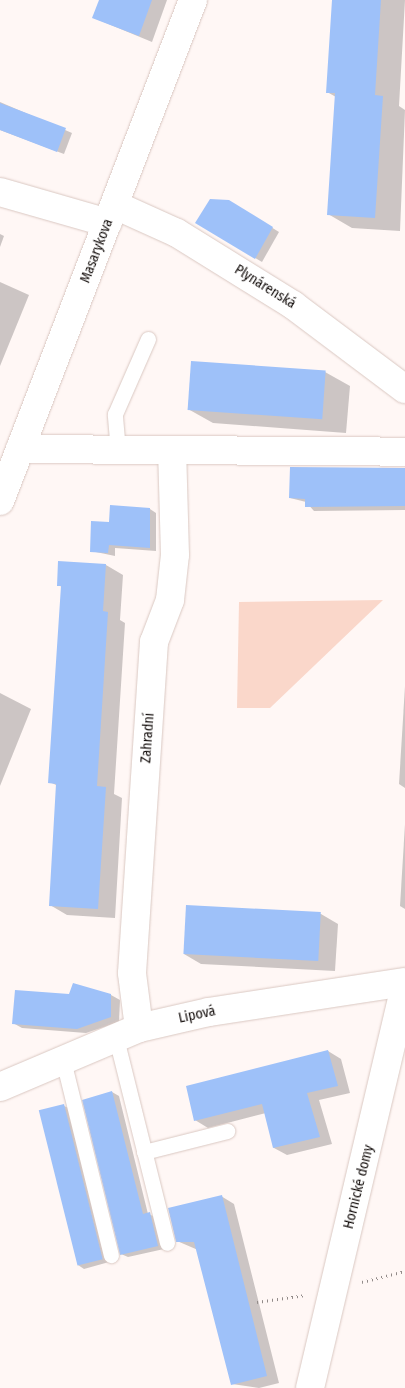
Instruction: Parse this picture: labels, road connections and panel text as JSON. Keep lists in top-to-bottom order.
{
  "streets": {
    "street": [
      "Masarykova",
      "Plynárenská",
      "Zahradní",
      "Lipová",
      "Hornické domy"
    ]
  },
  "crossings": [
    ["Masarykova", "Plynárenská"],
    ["Zahradní", "Lipová"],
    ["Lipová", "Hornické domy"]
  ]
}
